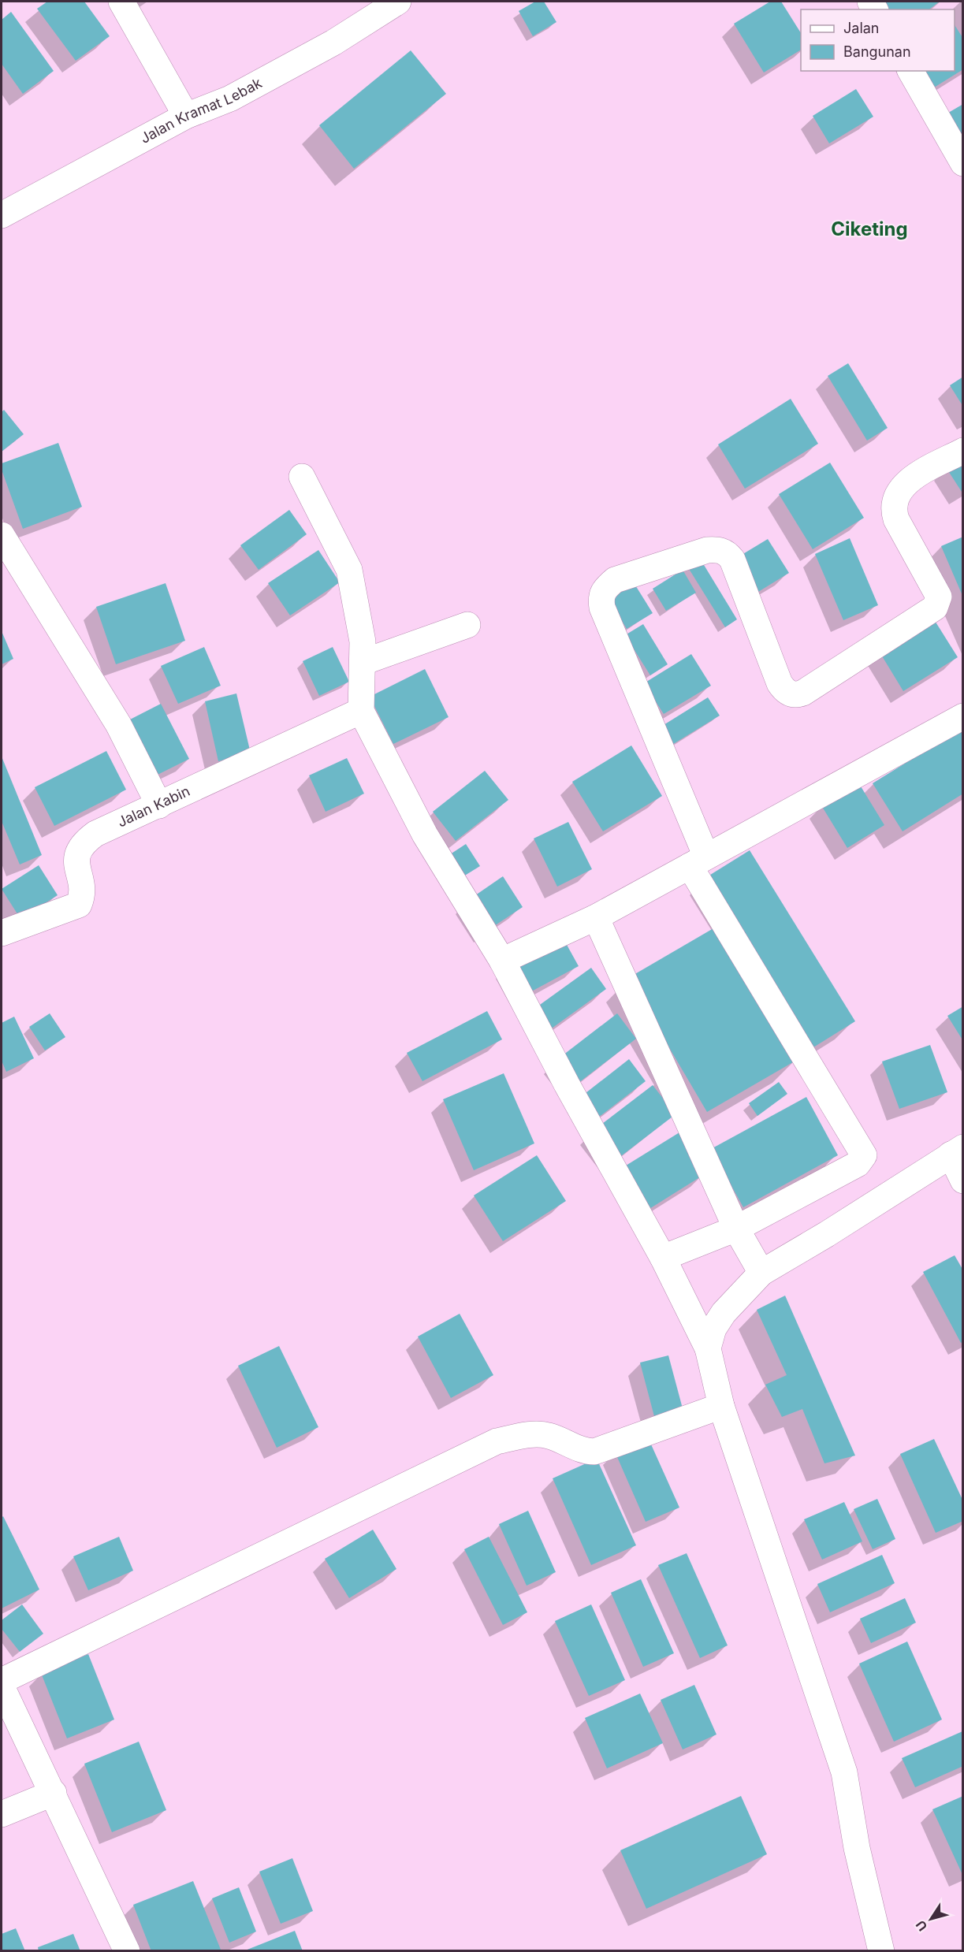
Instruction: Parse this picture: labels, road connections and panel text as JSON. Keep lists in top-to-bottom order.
{
  "streets": {
    "street": ["Jalan Kramat Lebak", "Jalan Kabin"]
  },
  "districts": ["Ciketing"],
  "legend": ["Jalan", "Bangunan"],
  "north": "bottom left"
}
